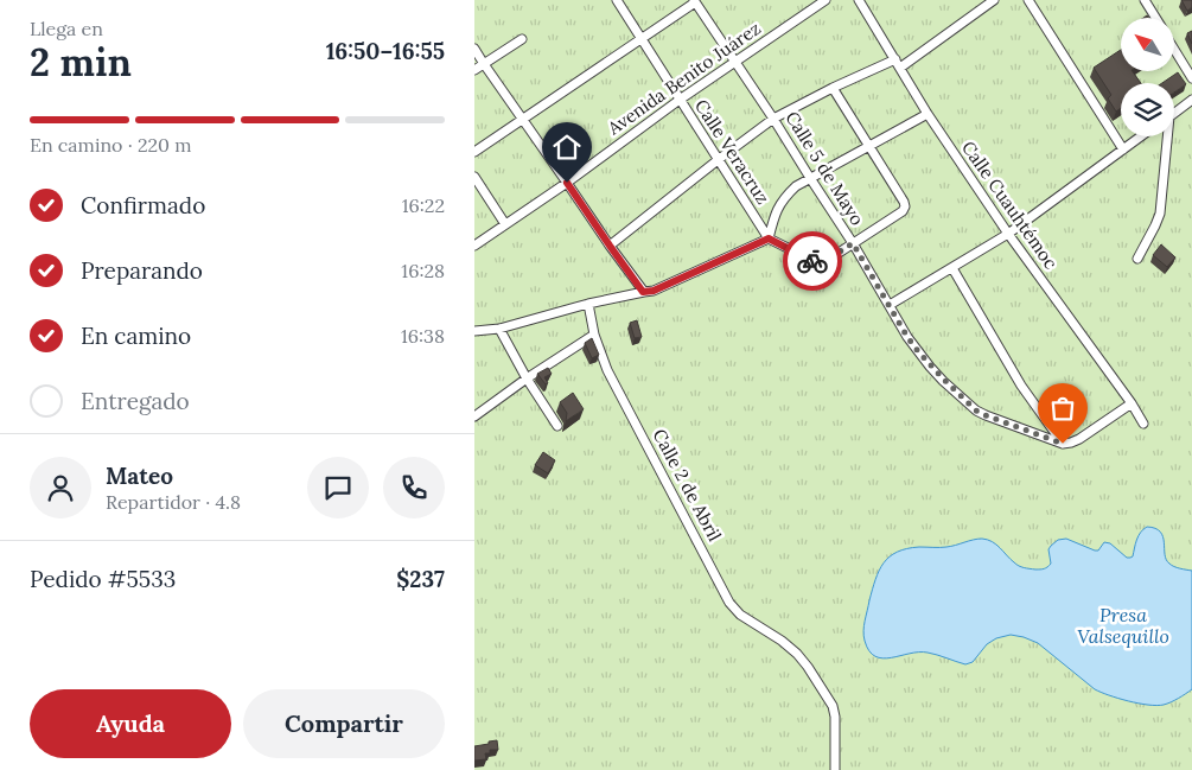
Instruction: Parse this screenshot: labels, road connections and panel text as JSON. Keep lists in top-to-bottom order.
{
  "streets": {
    "street": [
      "Avenida Benito Juárez",
      "Calle Veracruz",
      "Calle 5 de Mayo",
      "Calle Cuauhtémoc",
      "Calle 2 de Abril"
    ]
  },
  "crossings": [
    ["Avenida Benito Juárez", "Calle Veracruz"],
    ["Avenida Benito Juárez", "Calle 5 de Mayo"]
  ],
  "water": ["Presa Valsequillo"],
  "north": "top left",
  "page": {
    "heading": ["2 min", "Llega en", "16:50–16:55"],
    "panel": [
      "Mateo",
      "Repartidor · 4.8",
      "Pedido #5533",
      "$237"
    ],
    "bar": "En camino · 220 m",
    "list": [
      ["Confirmado", "16:22"],
      ["Preparando", "16:28"],
      ["En camino", "16:38"],
      "Entregado"
    ],
    "buttons": ["Ayuda", "Compartir"]
  }
}
